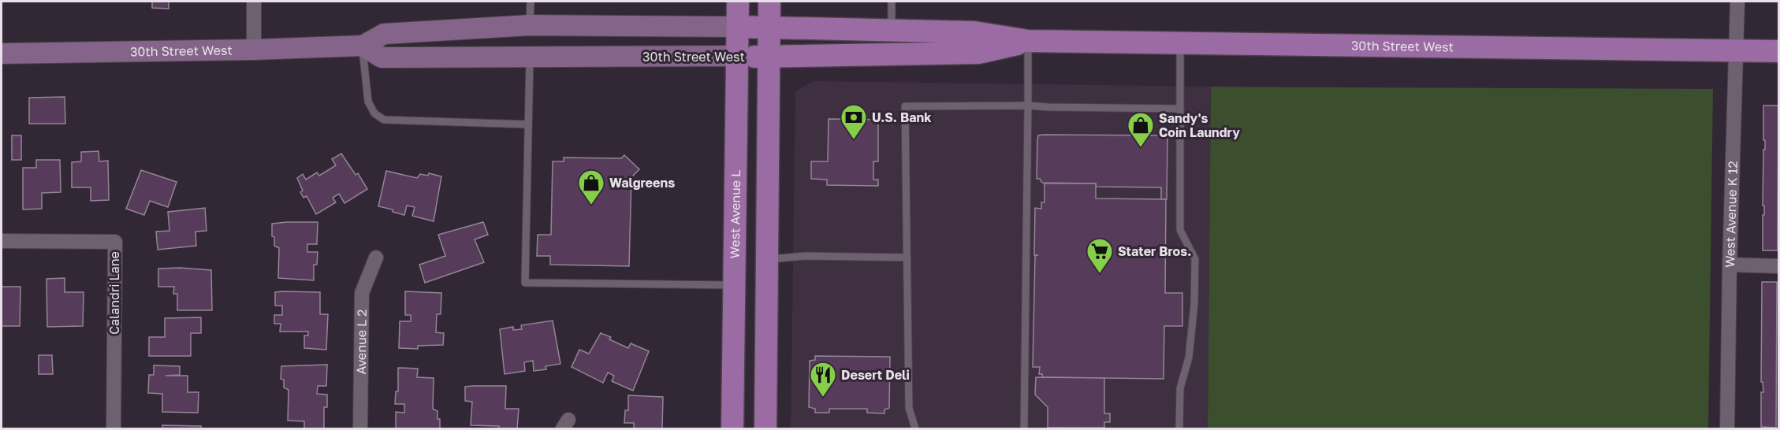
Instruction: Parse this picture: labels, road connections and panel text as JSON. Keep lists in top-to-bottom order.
{
  "streets": {
    "main road": ["30th Street West", "West Avenue L"],
    "street": ["West Avenue K 12", "Calandri Lane", "Avenue L 2"]
  },
  "crossings": [
    ["30th Street West", "West Avenue L"],
    ["30th Street West", "West Avenue K 12"]
  ],
  "places": {
    "bank": ["U.S. Bank"],
    "shop": ["Sandy's Coin Laundry", "Walgreens"],
    "supermarket": ["Stater Bros."],
    "restaurant": ["Desert Deli"]
  }
}
